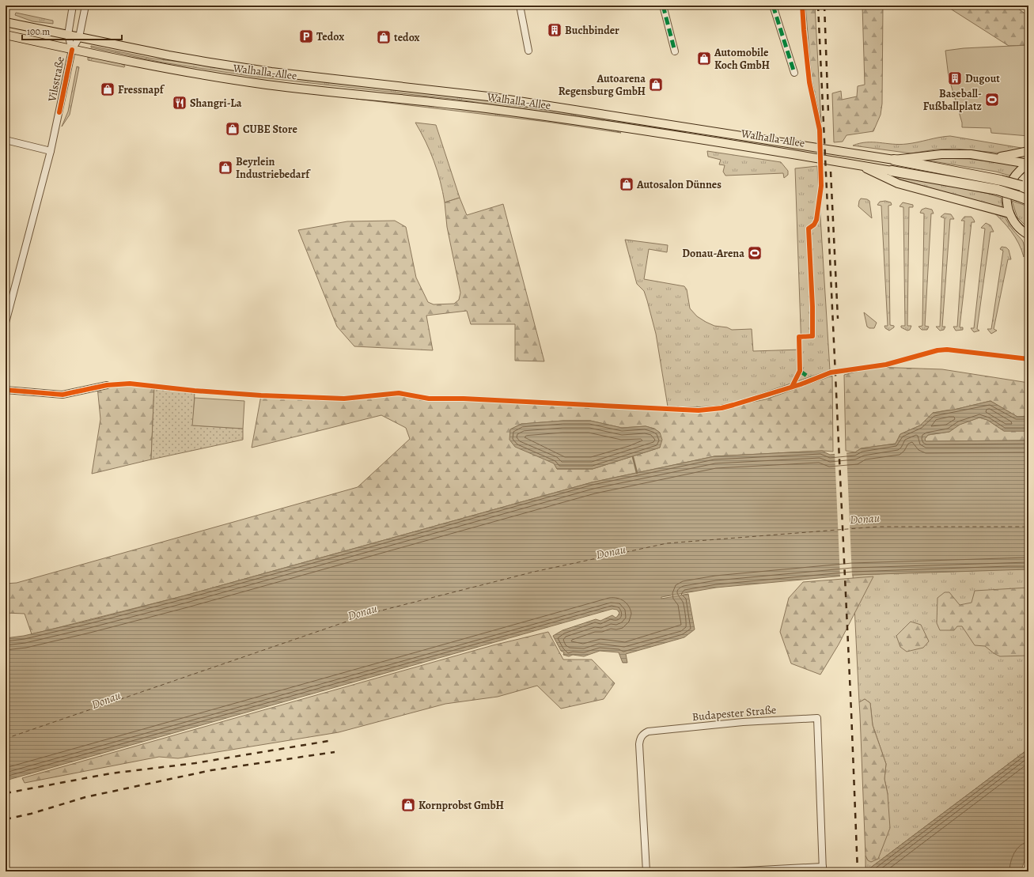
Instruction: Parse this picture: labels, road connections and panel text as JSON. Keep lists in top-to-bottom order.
{
  "streets": {
    "highway": ["Walhalla-Allee"],
    "street": ["Vilsstraße", "Budapester Straße"]
  },
  "crossings": [
    ["Walhalla-Allee", "Vilsstraße"]
  ],
  "water": ["Donau"],
  "places": {
    "building": ["Buchbinder", "Dugout"],
    "parking": ["Tedox"],
    "shop": [
      "tedox",
      "Automobile Koch GmbH",
      "Autoarena Regensburg GmbH",
      "Fressnapf",
      "CUBE Store",
      "Beyrlein Industriebedarf",
      "Autosalon Dünnes",
      "Kornprobst GmbH"
    ],
    "sports": ["Baseball- Fußballplatz", "Donau-Arena"],
    "restaurant": ["Shangri-La"]
  },
  "scale_bar": "100 m"
}
